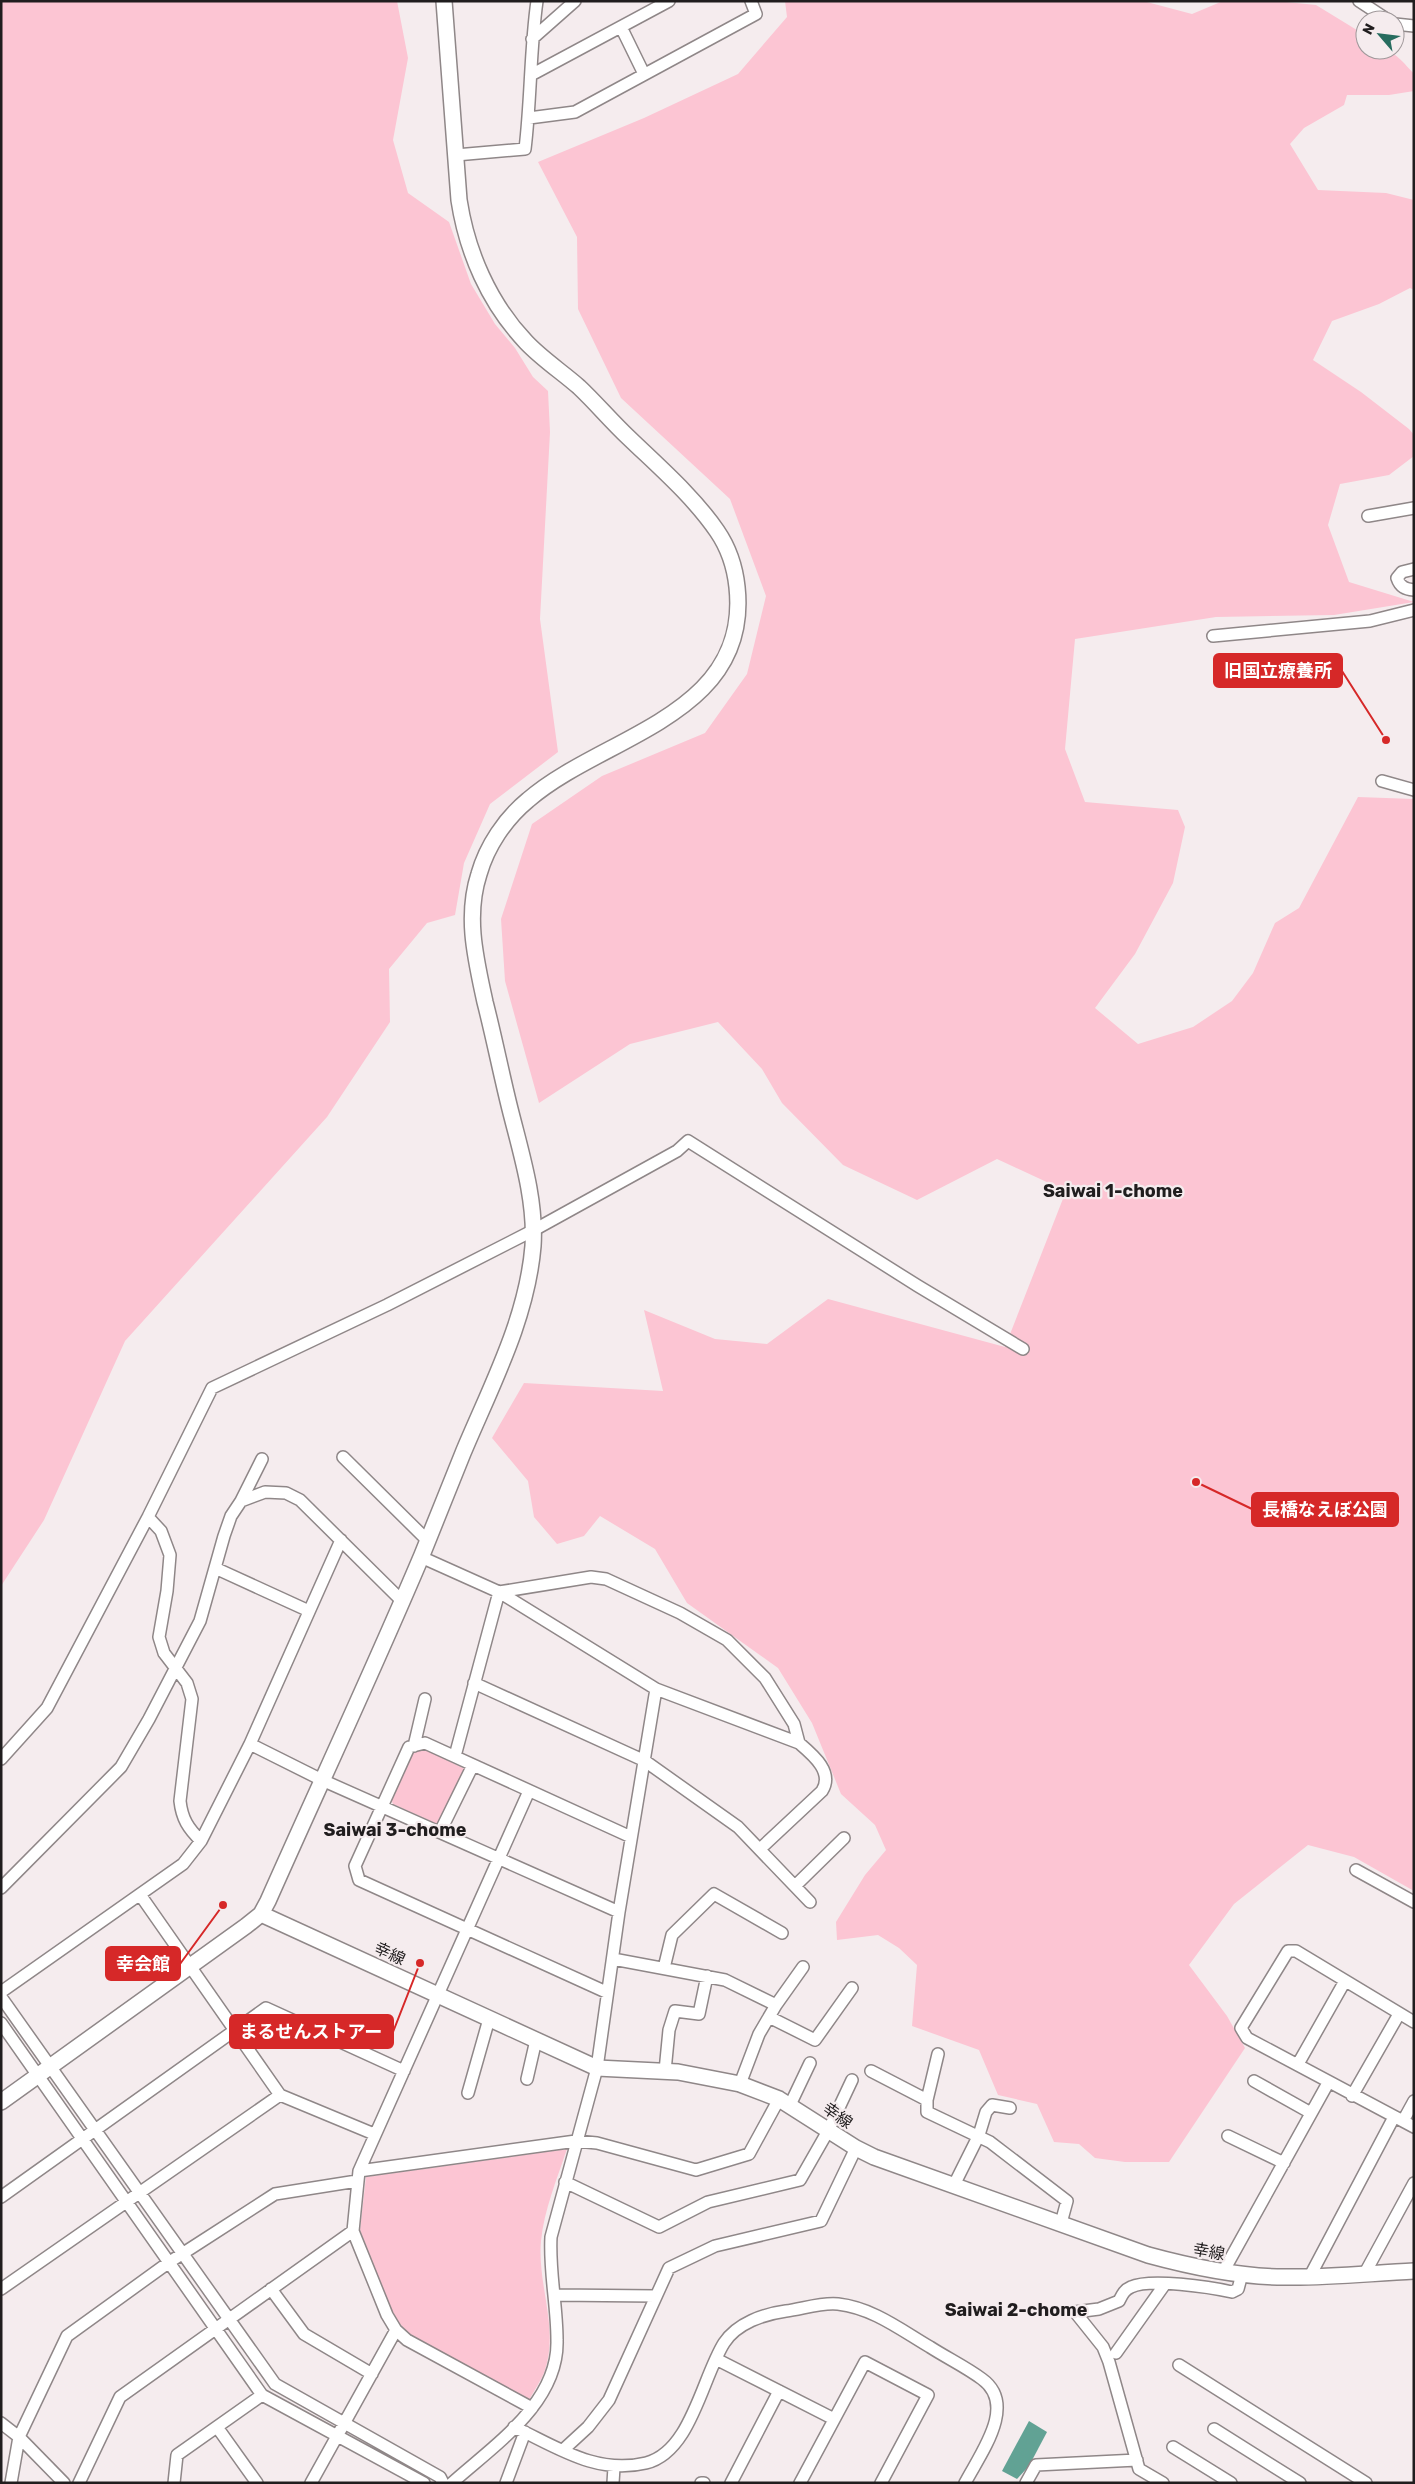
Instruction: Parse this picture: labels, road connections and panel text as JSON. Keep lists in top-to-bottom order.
{
  "streets": {
    "street": ["幸線"]
  },
  "districts": ["Saiwai 1-chome", "Saiwai 3-chome", "Saiwai 2-chome"],
  "places": [
    "旧国立療養所",
    "長橋なえぼ公園",
    "幸会館",
    "まるせんストアー"
  ],
  "north": "top left"
}
